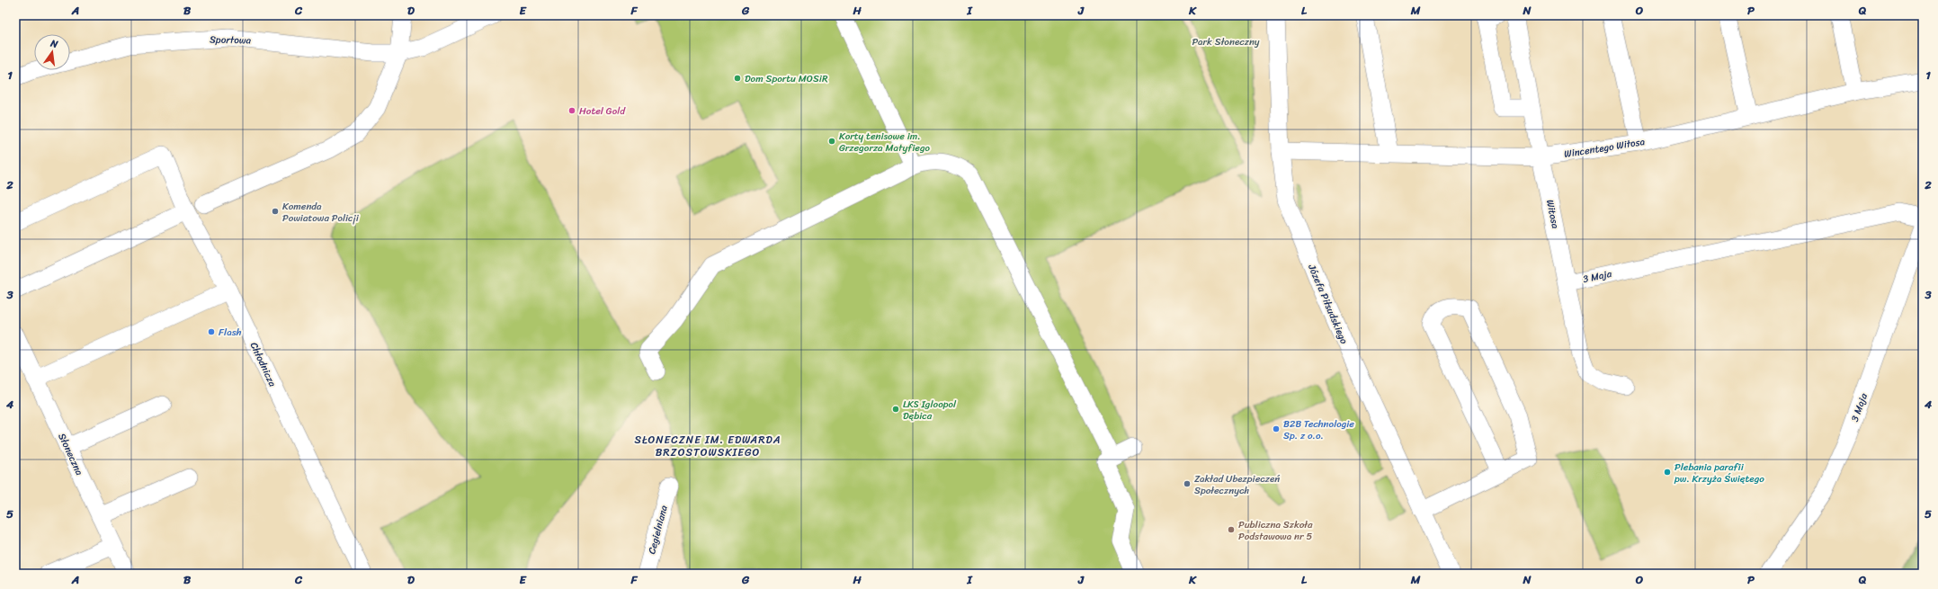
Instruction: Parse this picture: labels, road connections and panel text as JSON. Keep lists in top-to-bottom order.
{
  "streets": {
    "street": [
      "Sportowa",
      "Wincentego Witosa",
      "Witosa",
      "3 Maja",
      "Józefa Piłsudskiego",
      "Chłodnicza",
      "Słoneczna",
      "Cegielniana"
    ]
  },
  "crossings": [
    ["Wincentego Witosa", "Witosa"],
    ["Wincentego Witosa", "Józefa Piłsudskiego"],
    ["Witosa", "3 Maja"]
  ],
  "districts": ["SŁONECZNE IM. EDWARDA BRZOSTOWSKIEGO"],
  "parks": ["Park Słoneczny"],
  "places": [
    "Dom Sportu MOSiR",
    "Hotel Gold",
    "Korty tenisowe im. Grzegorza Matyfiego",
    "Komenda Powiatowa Policji",
    "Flash",
    "LKS Igloopol Dębica",
    "B2B Technologie Sp. z o.o.",
    "Plebania parafii pw. Krzyża Świętego",
    "Zakład Ubezpieczeń Społecznych",
    "Publiczna Szkoła Podstawowa nr 5"
  ],
  "north": "top",
  "grid": {
    "columns": [
      "A",
      "B",
      "C",
      "D",
      "E",
      "F",
      "G",
      "H",
      "I",
      "J",
      "K",
      "L",
      "M",
      "N",
      "O",
      "P",
      "Q"
    ],
    "rows": [
      "1",
      "2",
      "3",
      "4",
      "5"
    ]
  }
}
